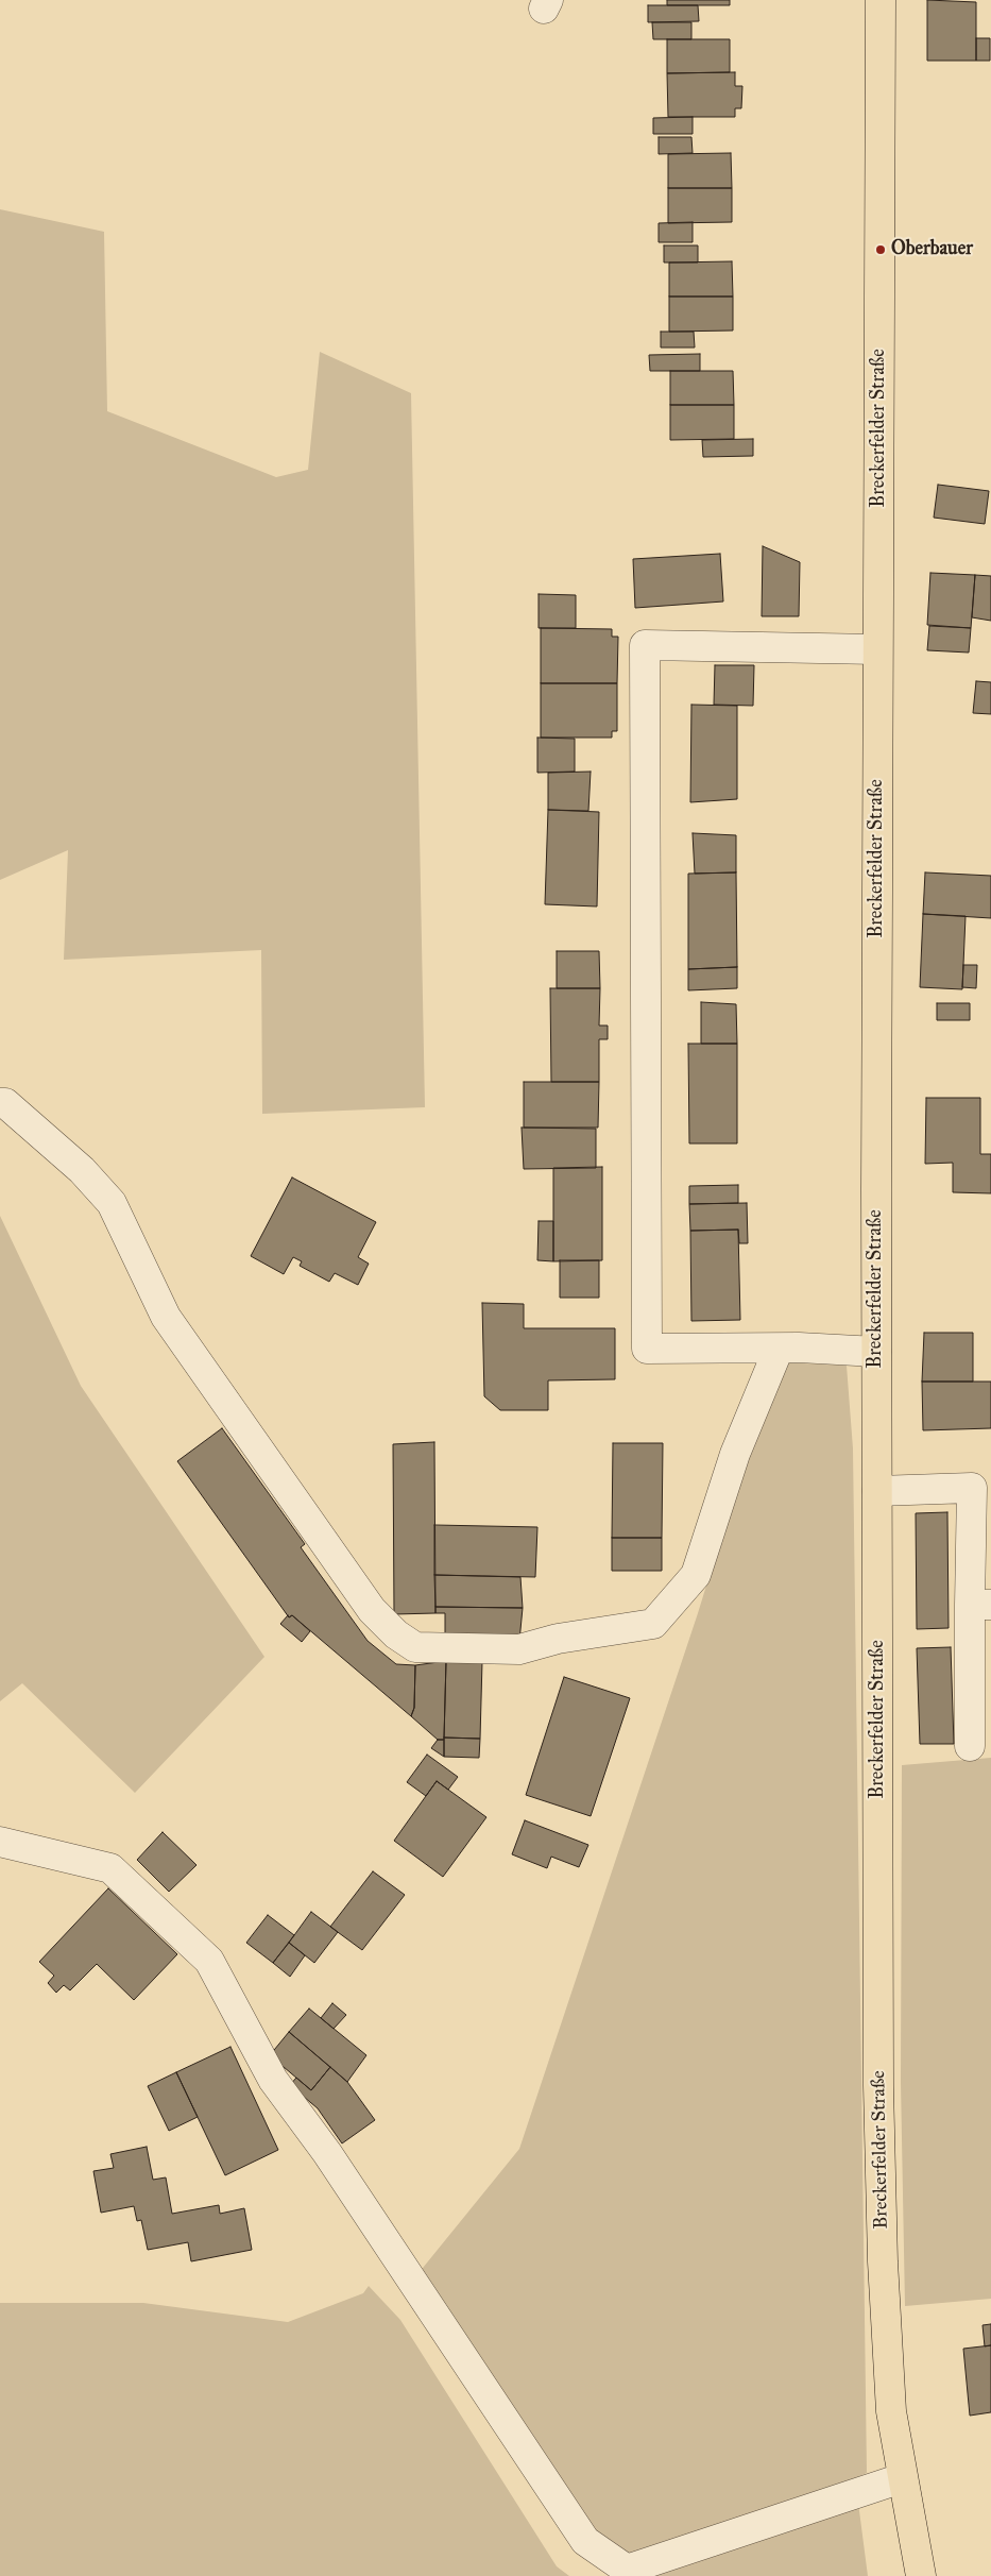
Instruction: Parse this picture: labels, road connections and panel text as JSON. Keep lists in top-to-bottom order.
{
  "streets": {
    "main road": ["Breckerfelder Straße"]
  },
  "places": ["Oberbauer"]
}
